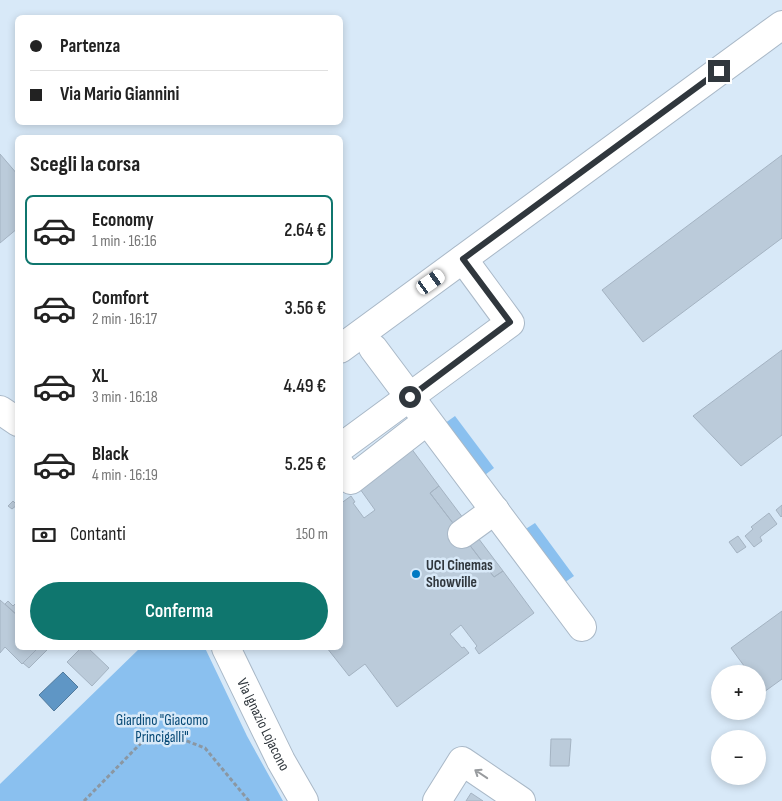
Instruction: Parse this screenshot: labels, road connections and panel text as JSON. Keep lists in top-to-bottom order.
{
  "streets": {
    "street": ["Via Ignazio Lojacono"]
  },
  "parks": ["Giardino \"Giacomo Princigalli\""],
  "places": ["UCI Cinemas Showville"],
  "page": {
    "banner": ["Partenza", "Via Mario Giannini"],
    "heading": "Scegli la corsa",
    "list": [
      {
        "name": "Economy",
        "note": "1 min · 16:16",
        "value": "2.64 €"
      },
      {
        "name": "Comfort",
        "note": "2 min · 16:17",
        "value": "3.56 €"
      },
      {
        "name": "XL",
        "note": "3 min · 16:18",
        "value": "4.49 €"
      },
      {
        "name": "Black",
        "note": "4 min · 16:19",
        "value": "5.25 €"
      }
    ],
    "pay": ["Contanti", "150 m"],
    "buttons": "Conferma",
    "map_buttons": ["+", "−"]
  }
}
